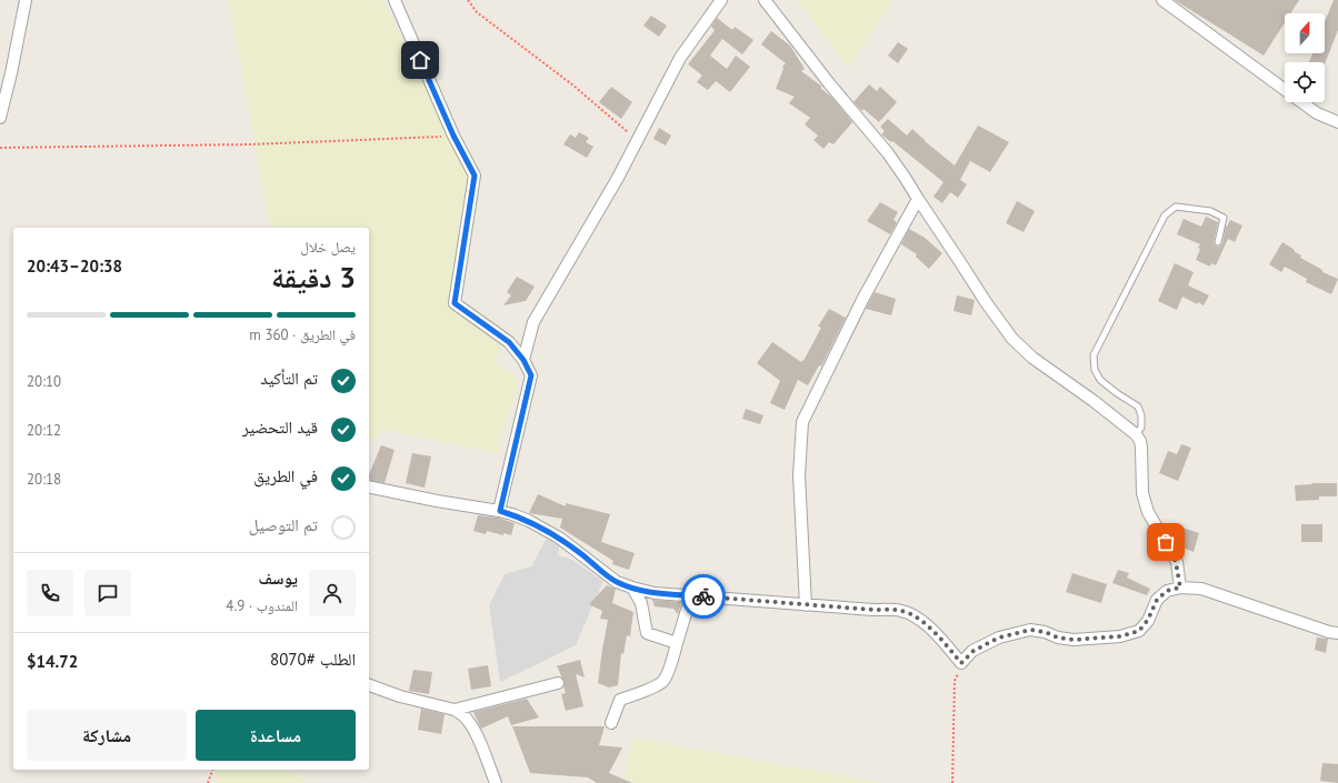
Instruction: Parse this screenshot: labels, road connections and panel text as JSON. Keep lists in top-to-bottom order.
{
  "north": "top",
  "page": {
    "heading": ["3 دقيقة", "يصل خلال", "20:38–20:43"],
    "panel": [
      "يوسف",
      "المندوب · 4.9",
      "الطلب #8070",
      "$14.72"
    ],
    "bar": "في الطريق · 360 m",
    "list": [
      ["تم التأكيد", "20:10"],
      ["قيد التحضير", "20:12"],
      ["في الطريق", "20:18"],
      "تم التوصيل"
    ],
    "buttons": ["مساعدة", "مشاركة"]
  }
}
